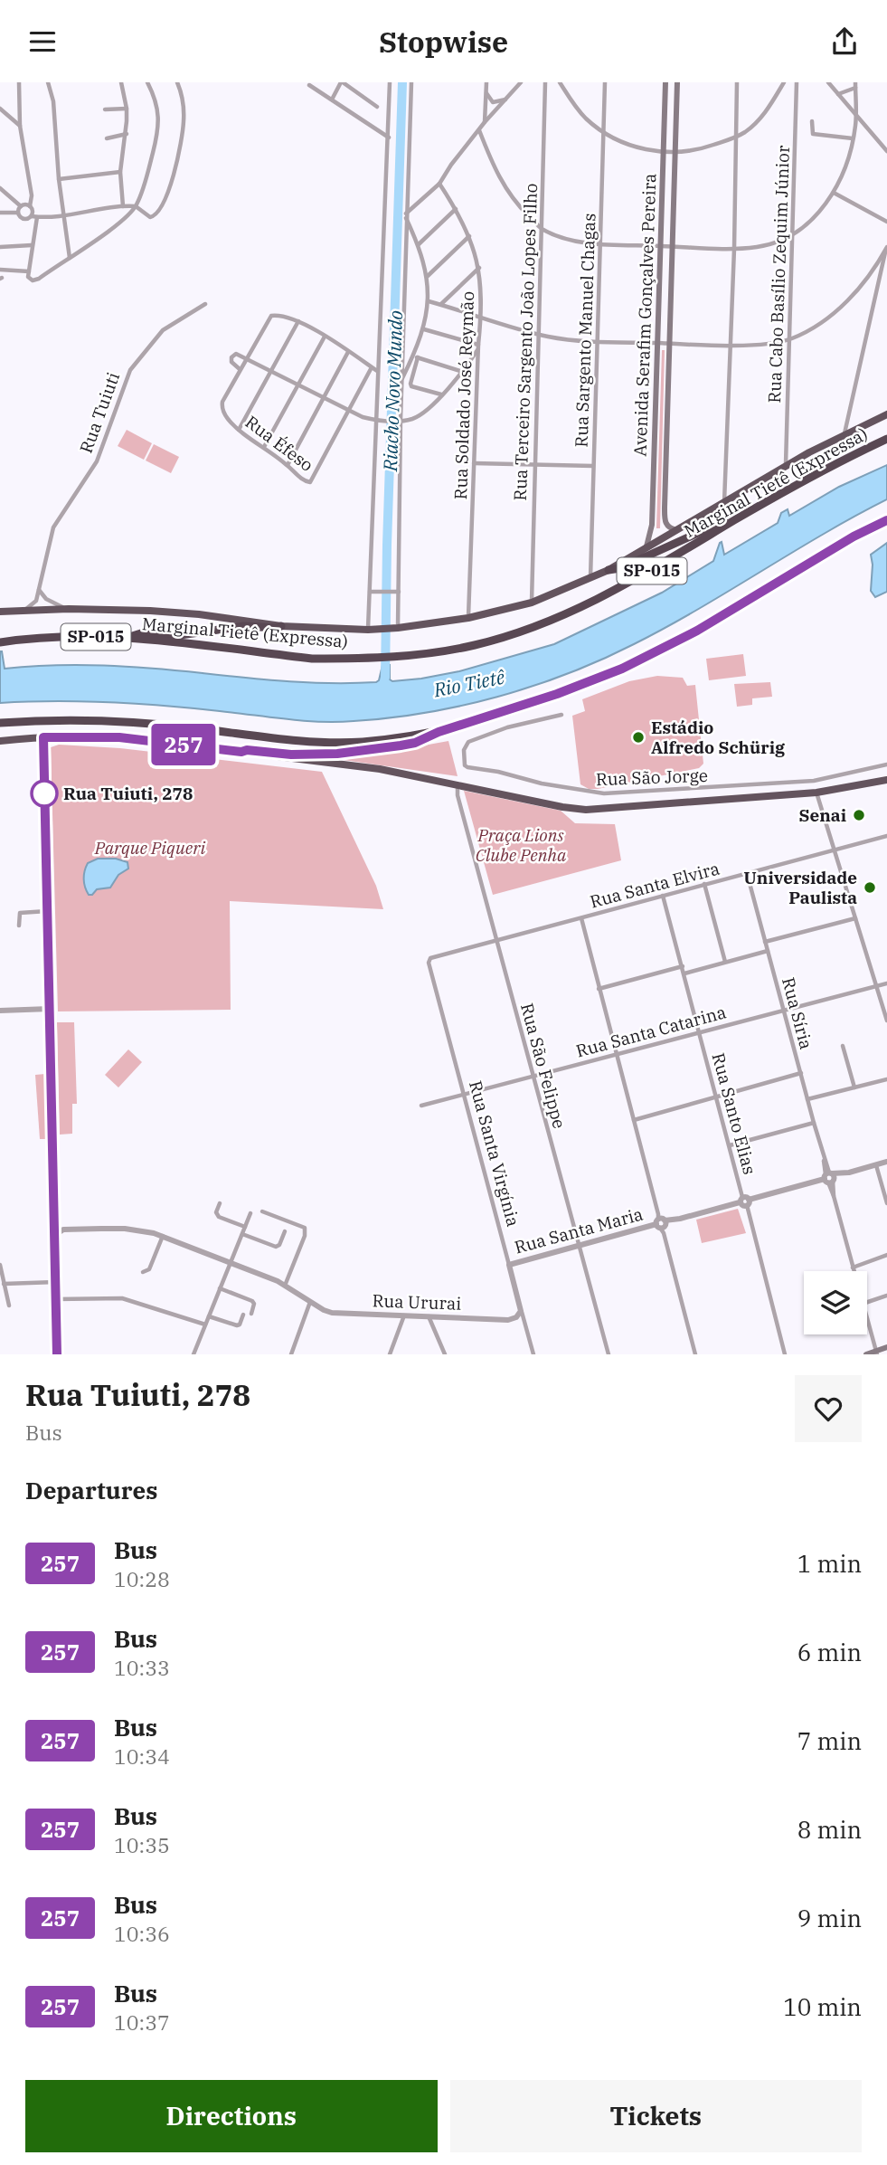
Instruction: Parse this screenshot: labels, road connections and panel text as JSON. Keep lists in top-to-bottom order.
{
  "streets": {
    "highway": ["Marginal Tietê (Expressa)", "SP-015"],
    "main road": ["Avenida Serafim Gonçalves Pereira"],
    "street": [
      "Rua Cabo Basílio Zequim Júnior",
      "Rua Sargento Manuel Chagas",
      "Rua Terceiro Sargento João Lopes Filho",
      "Rua Soldado José Reymão",
      "Rua Tuiuti",
      "Rua Éfeso",
      "Rua São Jorge",
      "Rua Santa Elvira",
      "Rua Síria",
      "Rua Santa Catarina",
      "Rua São Felippe",
      "Rua Santo Elias",
      "Rua Santa Virgínia",
      "Rua Santa Maria",
      "Rua Ururai"
    ]
  },
  "crossings": [
    ["Rua Santa Elvira", "Rua Síria"],
    ["Rua Santa Elvira", "Rua São Felippe"],
    ["Rua Santa Elvira", "Rua Santo Elias"],
    ["Rua Santa Elvira", "Rua Santa Virgínia"],
    ["Rua Síria", "Rua Santa Catarina"],
    ["Rua Síria", "Rua Santa Maria"],
    ["Rua Santa Catarina", "Rua São Felippe"],
    ["Rua Santa Catarina", "Rua Santo Elias"],
    ["Rua Santa Catarina", "Rua Santa Virgínia"],
    ["Rua São Felippe", "Rua Santa Maria"],
    ["Rua Santo Elias", "Rua Santa Maria"],
    ["Rua Santa Virgínia", "Rua Santa Maria"],
    ["Rua Santa Virgínia", "Rua Ururai"]
  ],
  "water": ["Riacho Novo Mundo", "Rio Tietê"],
  "parks": ["Praça Lions Clube Penha", "Parque Piqueri"],
  "places": [
    "Estádio Alfredo Schürig",
    "Rua Tuiuti, 278",
    "Senai",
    "Universidade Paulista"
  ],
  "lines": ["bus line 257"],
  "page": {
    "header": "Stopwise",
    "on_map": "257",
    "heading": [
      ["Rua Tuiuti, 278", "Bus"],
      "Departures"
    ],
    "list": [
      {
        "mark": "257",
        "name": "Bus",
        "note": "10:28",
        "value": "1 min"
      },
      {
        "mark": "257",
        "name": "Bus",
        "note": "10:33",
        "value": "6 min"
      },
      {
        "mark": "257",
        "name": "Bus",
        "note": "10:34",
        "value": "7 min"
      },
      {
        "mark": "257",
        "name": "Bus",
        "note": "10:35",
        "value": "8 min"
      },
      {
        "mark": "257",
        "name": "Bus",
        "note": "10:36",
        "value": "9 min"
      },
      {
        "mark": "257",
        "name": "Bus",
        "note": "10:37",
        "value": "10 min"
      }
    ],
    "buttons": ["Directions", "Tickets"]
  }
}
